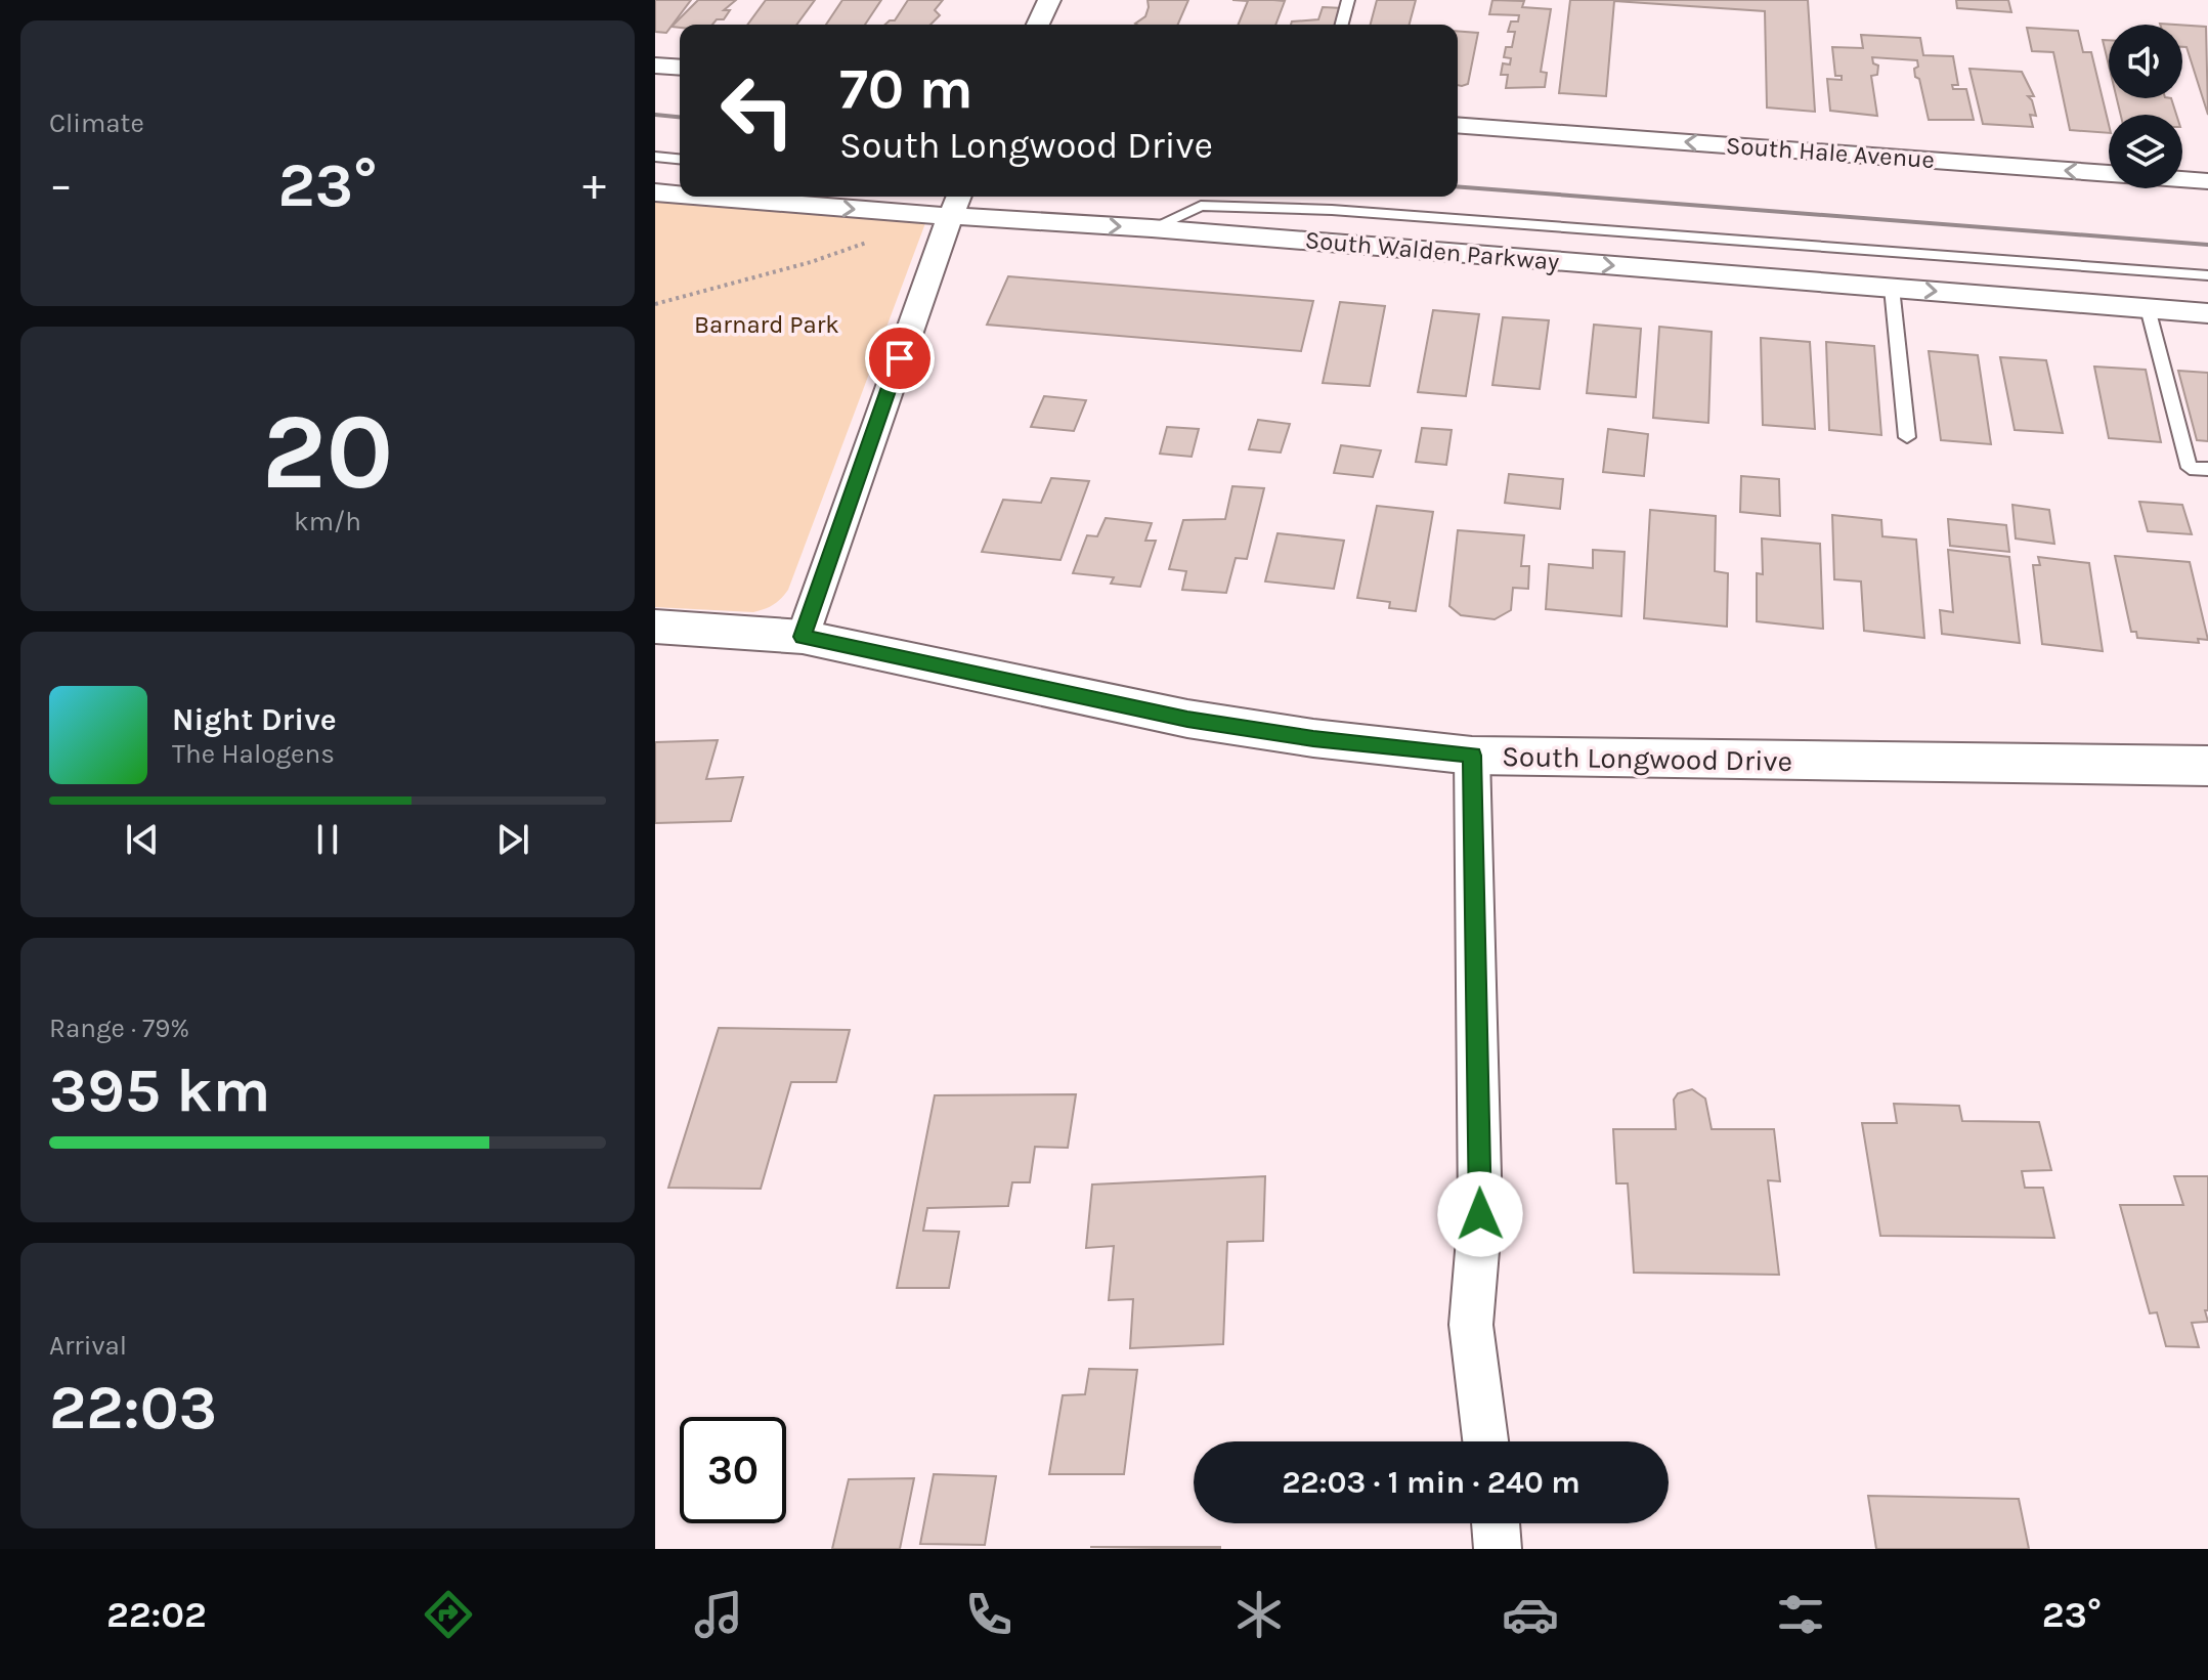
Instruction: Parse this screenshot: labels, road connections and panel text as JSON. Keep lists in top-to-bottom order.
{
  "streets": {
    "street": ["South Hale Avenue", "South Walden Parkway", "South Longwood Drive"]
  },
  "one_way": ["South Hale Avenue", "South Walden Parkway"],
  "parks": ["Barnard Park"],
  "page": {
    "tile": [
      "Climate",
      ["20", "km/h"],
      ["Range · 79%", "395 km"],
      ["Arrival", "22:03"]
    ],
    "turn": ["70 m", "South Longwood Drive"],
    "heat": ["−", "23°", "+"],
    "song": ["Night Drive", "The Halogens"],
    "limit": "30",
    "trip": "22:03 · 1 min · 240 m",
    "tabs": ["22:02", "23°"]
  }
}
